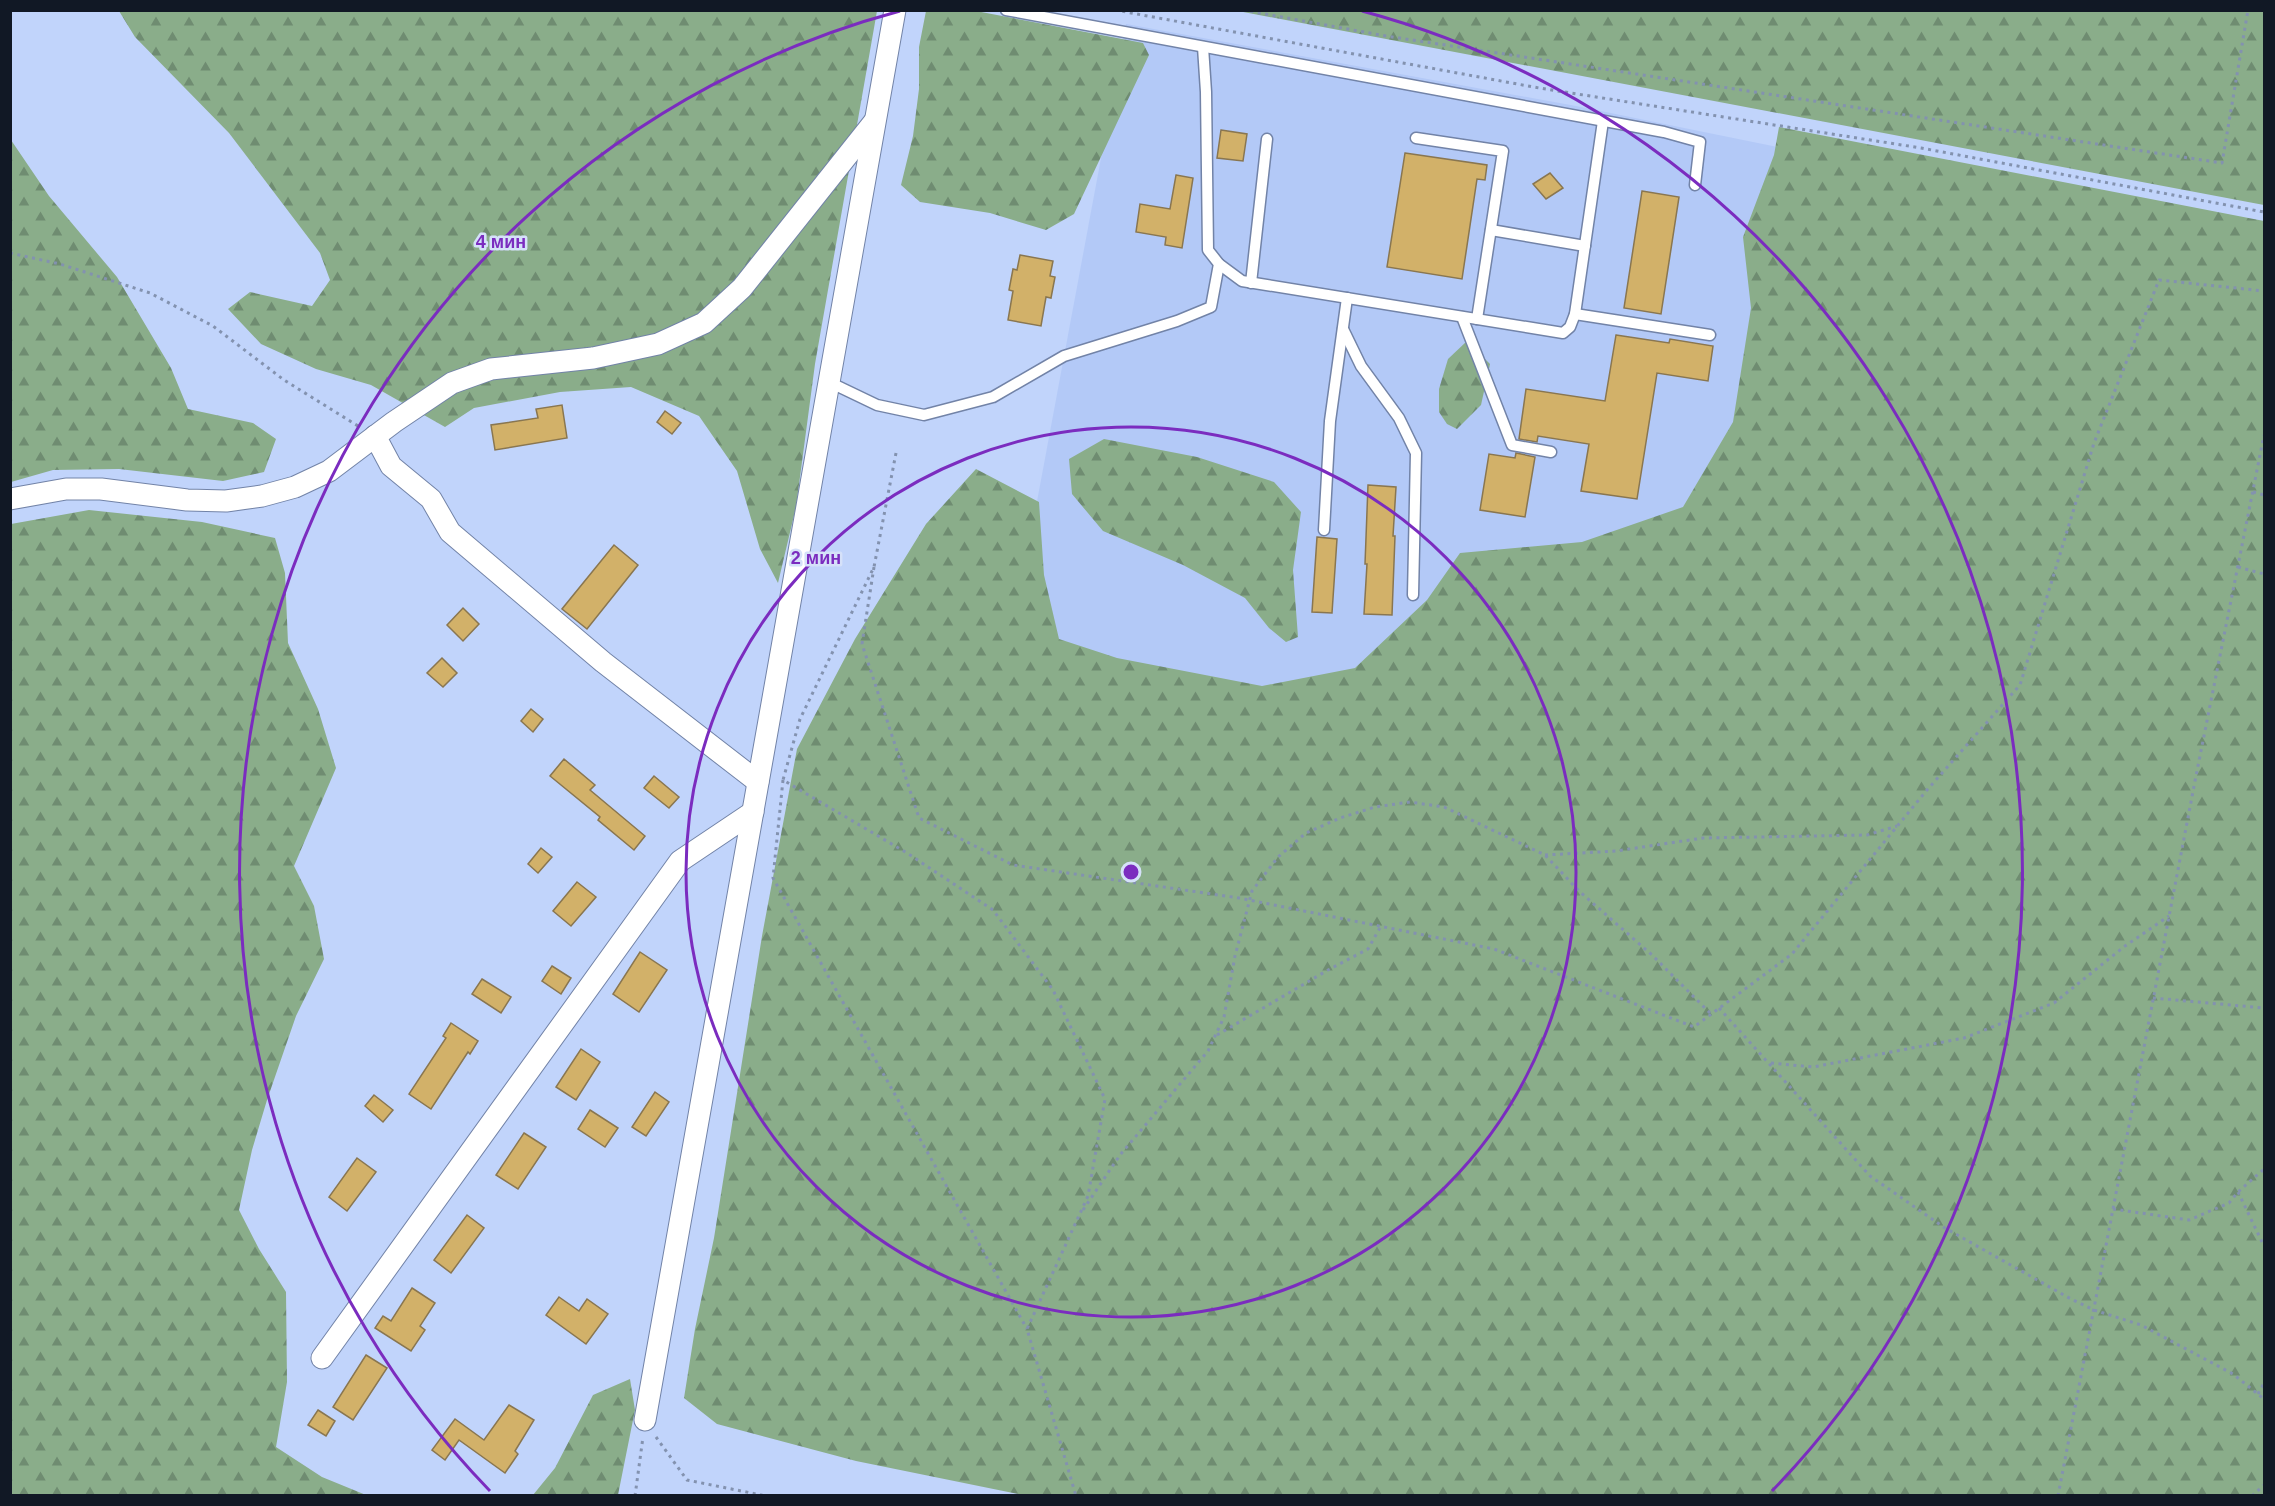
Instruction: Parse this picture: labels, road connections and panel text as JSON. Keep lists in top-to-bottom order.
{
  "rings": ["4 мин", "2 мин"]
}
